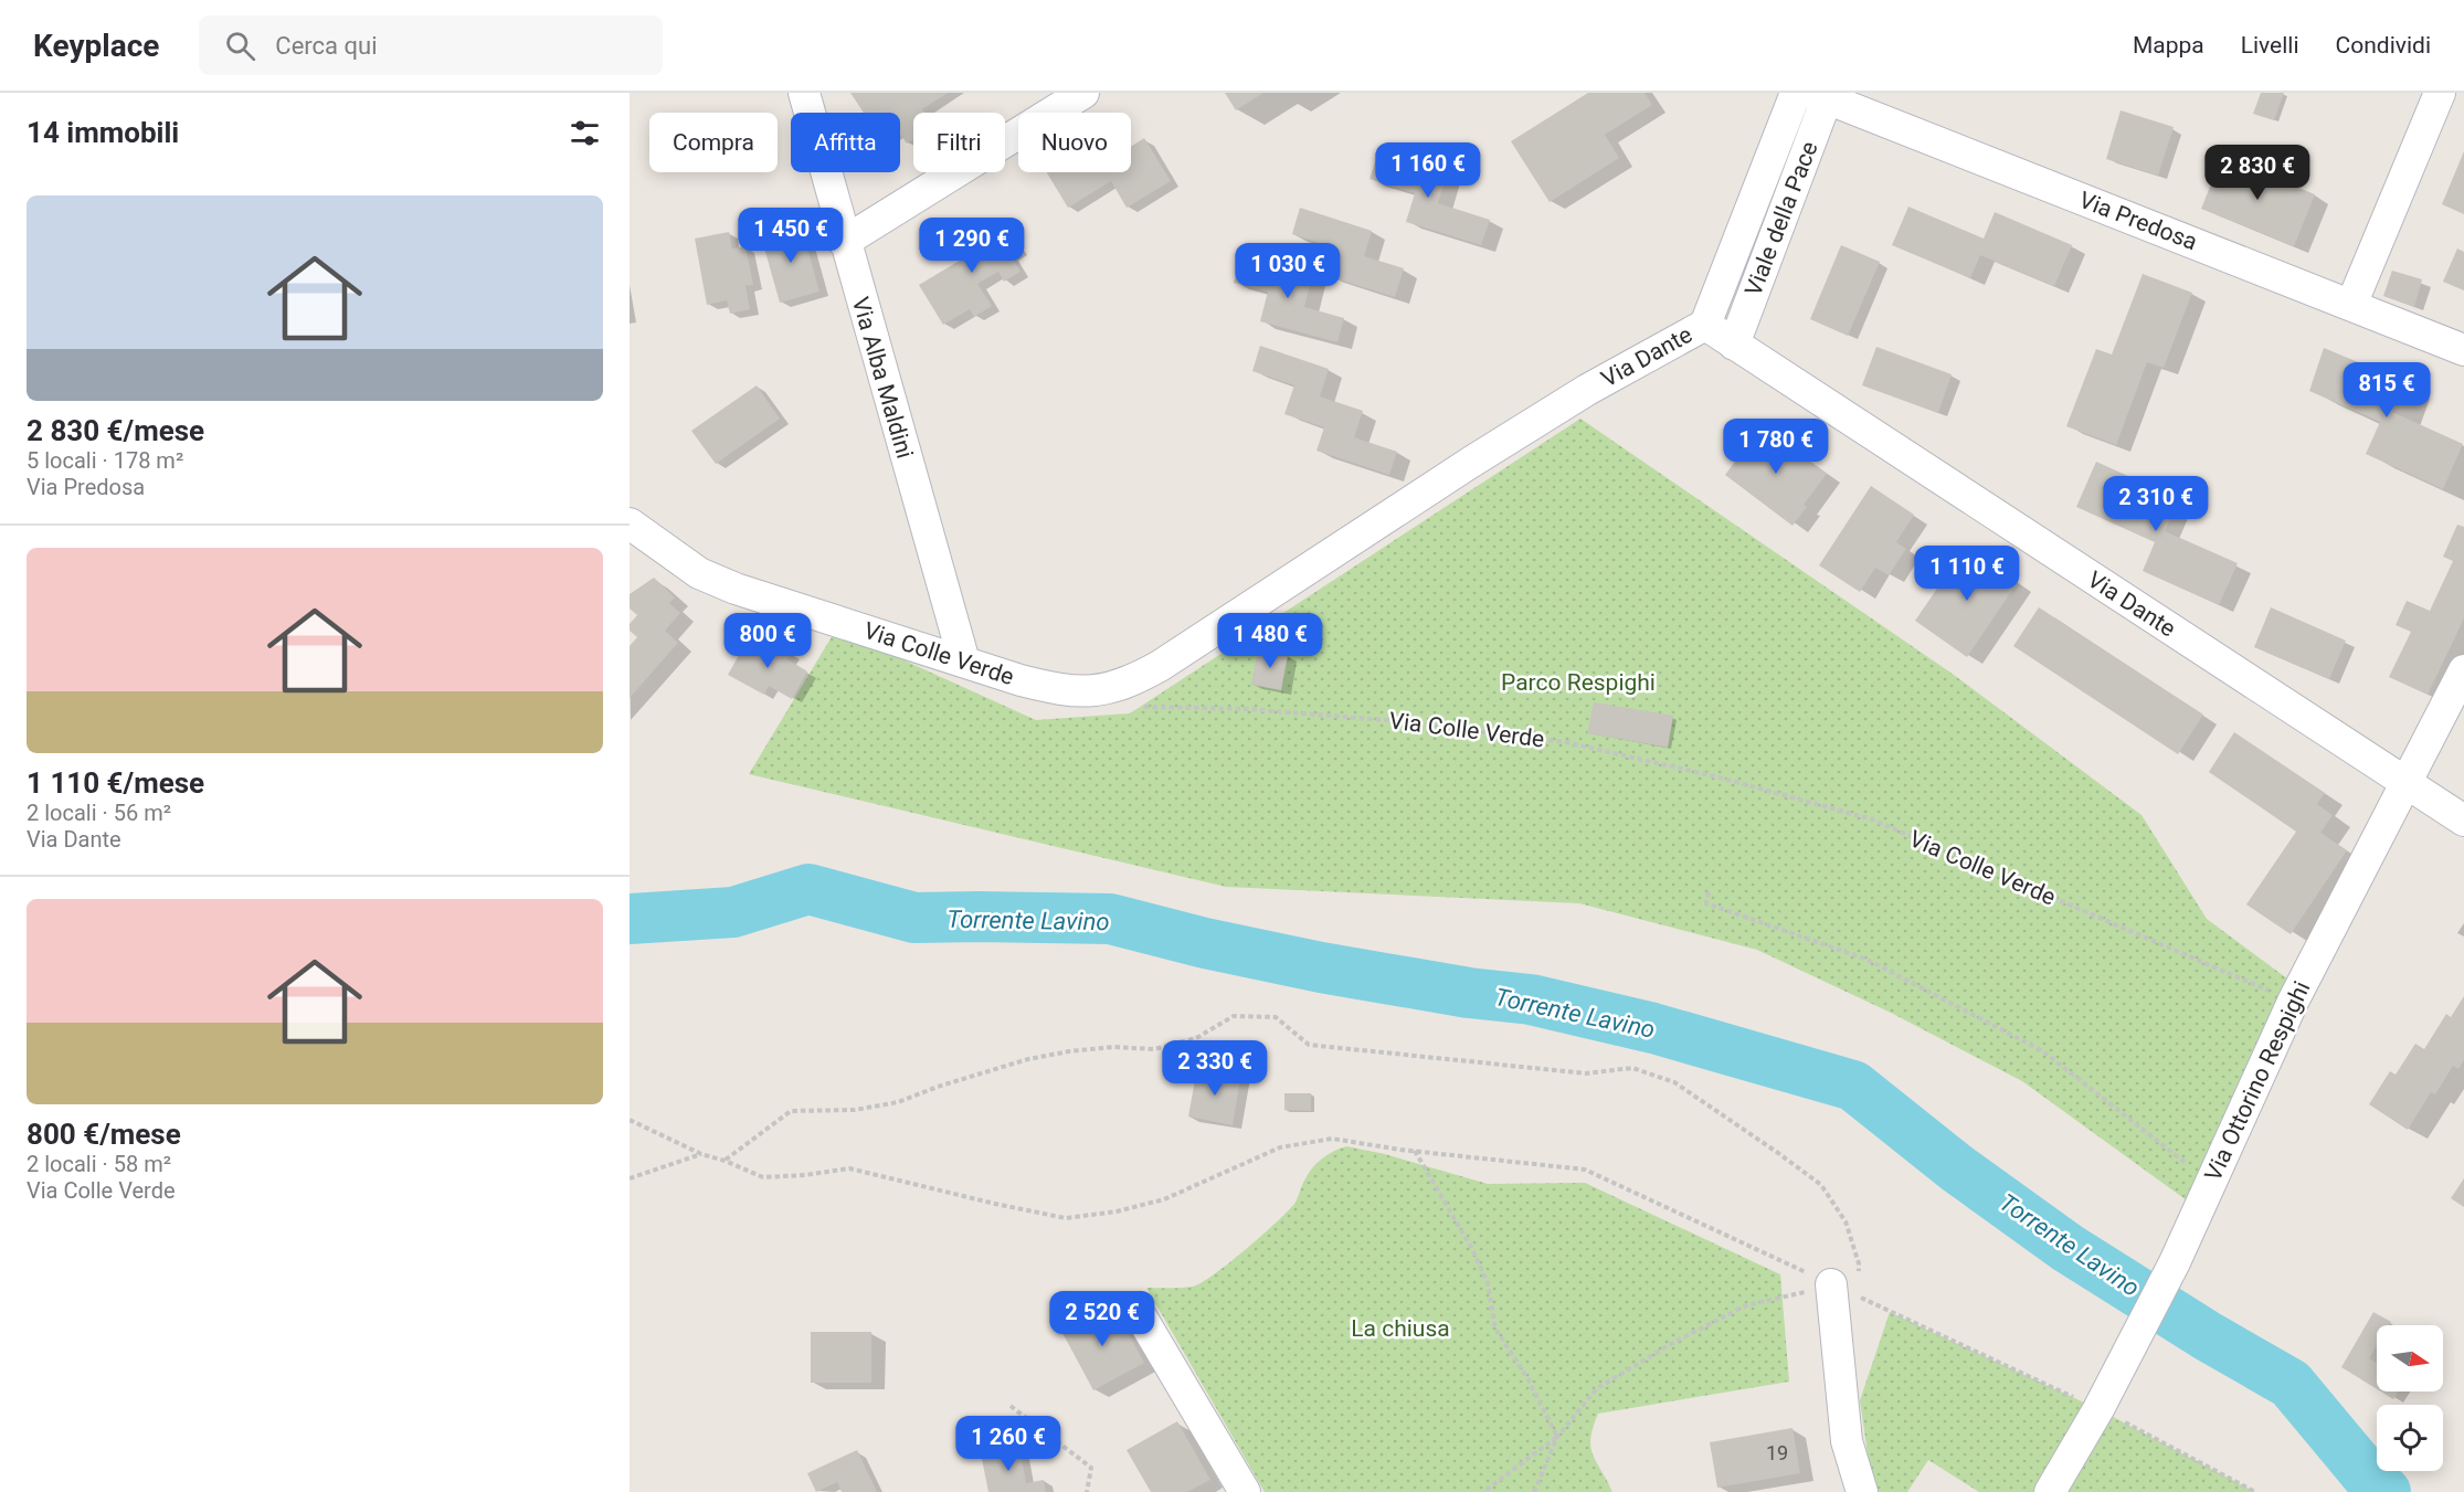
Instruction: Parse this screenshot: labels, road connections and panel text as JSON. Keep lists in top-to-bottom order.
{
  "streets": {
    "street": [
      "Viale della Pace",
      "Via Predosa",
      "Via Dante",
      "Via Alba Maldini",
      "Via Colle Verde",
      "Via Ottorino Respighi"
    ]
  },
  "crossings": [
    ["Viale della Pace", "Via Predosa"],
    ["Viale della Pace", "Via Dante"],
    ["Via Dante", "Via Colle Verde"],
    ["Via Dante", "Via Ottorino Respighi"],
    ["Via Alba Maldini", "Via Colle Verde"],
    ["Via Colle Verde", "Via Ottorino Respighi"]
  ],
  "water": ["Torrente Lavino"],
  "parks": ["Parco Respighi", "La chiusa"],
  "house_numbers": ["19"],
  "north": "right",
  "page": {
    "header": "Keyplace",
    "search": "Cerca qui",
    "nav": ["Mappa", "Livelli", "Condividi"],
    "heading": "14 immobili",
    "chip": [
      "Compra",
      "Affitta",
      "Filtri",
      "Nuovo"
    ],
    "price": [
      "1 160 €",
      "2 830 €",
      "1 450 €",
      "1 290 €",
      "1 030 €",
      "815 €",
      "1 780 €",
      "2 310 €",
      "1 110 €",
      "800 €",
      "1 480 €",
      "2 330 €",
      "2 520 €",
      "1 260 €"
    ],
    "list": [
      {
        "name": "2 830 €/mese",
        "note": "5 locali · 178 m² · Via Predosa"
      },
      {
        "name": "1 110 €/mese",
        "note": "2 locali · 56 m² · Via Dante"
      },
      {
        "name": "800 €/mese",
        "note": "2 locali · 58 m² · Via Colle Verde"
      }
    ]
  }
}
